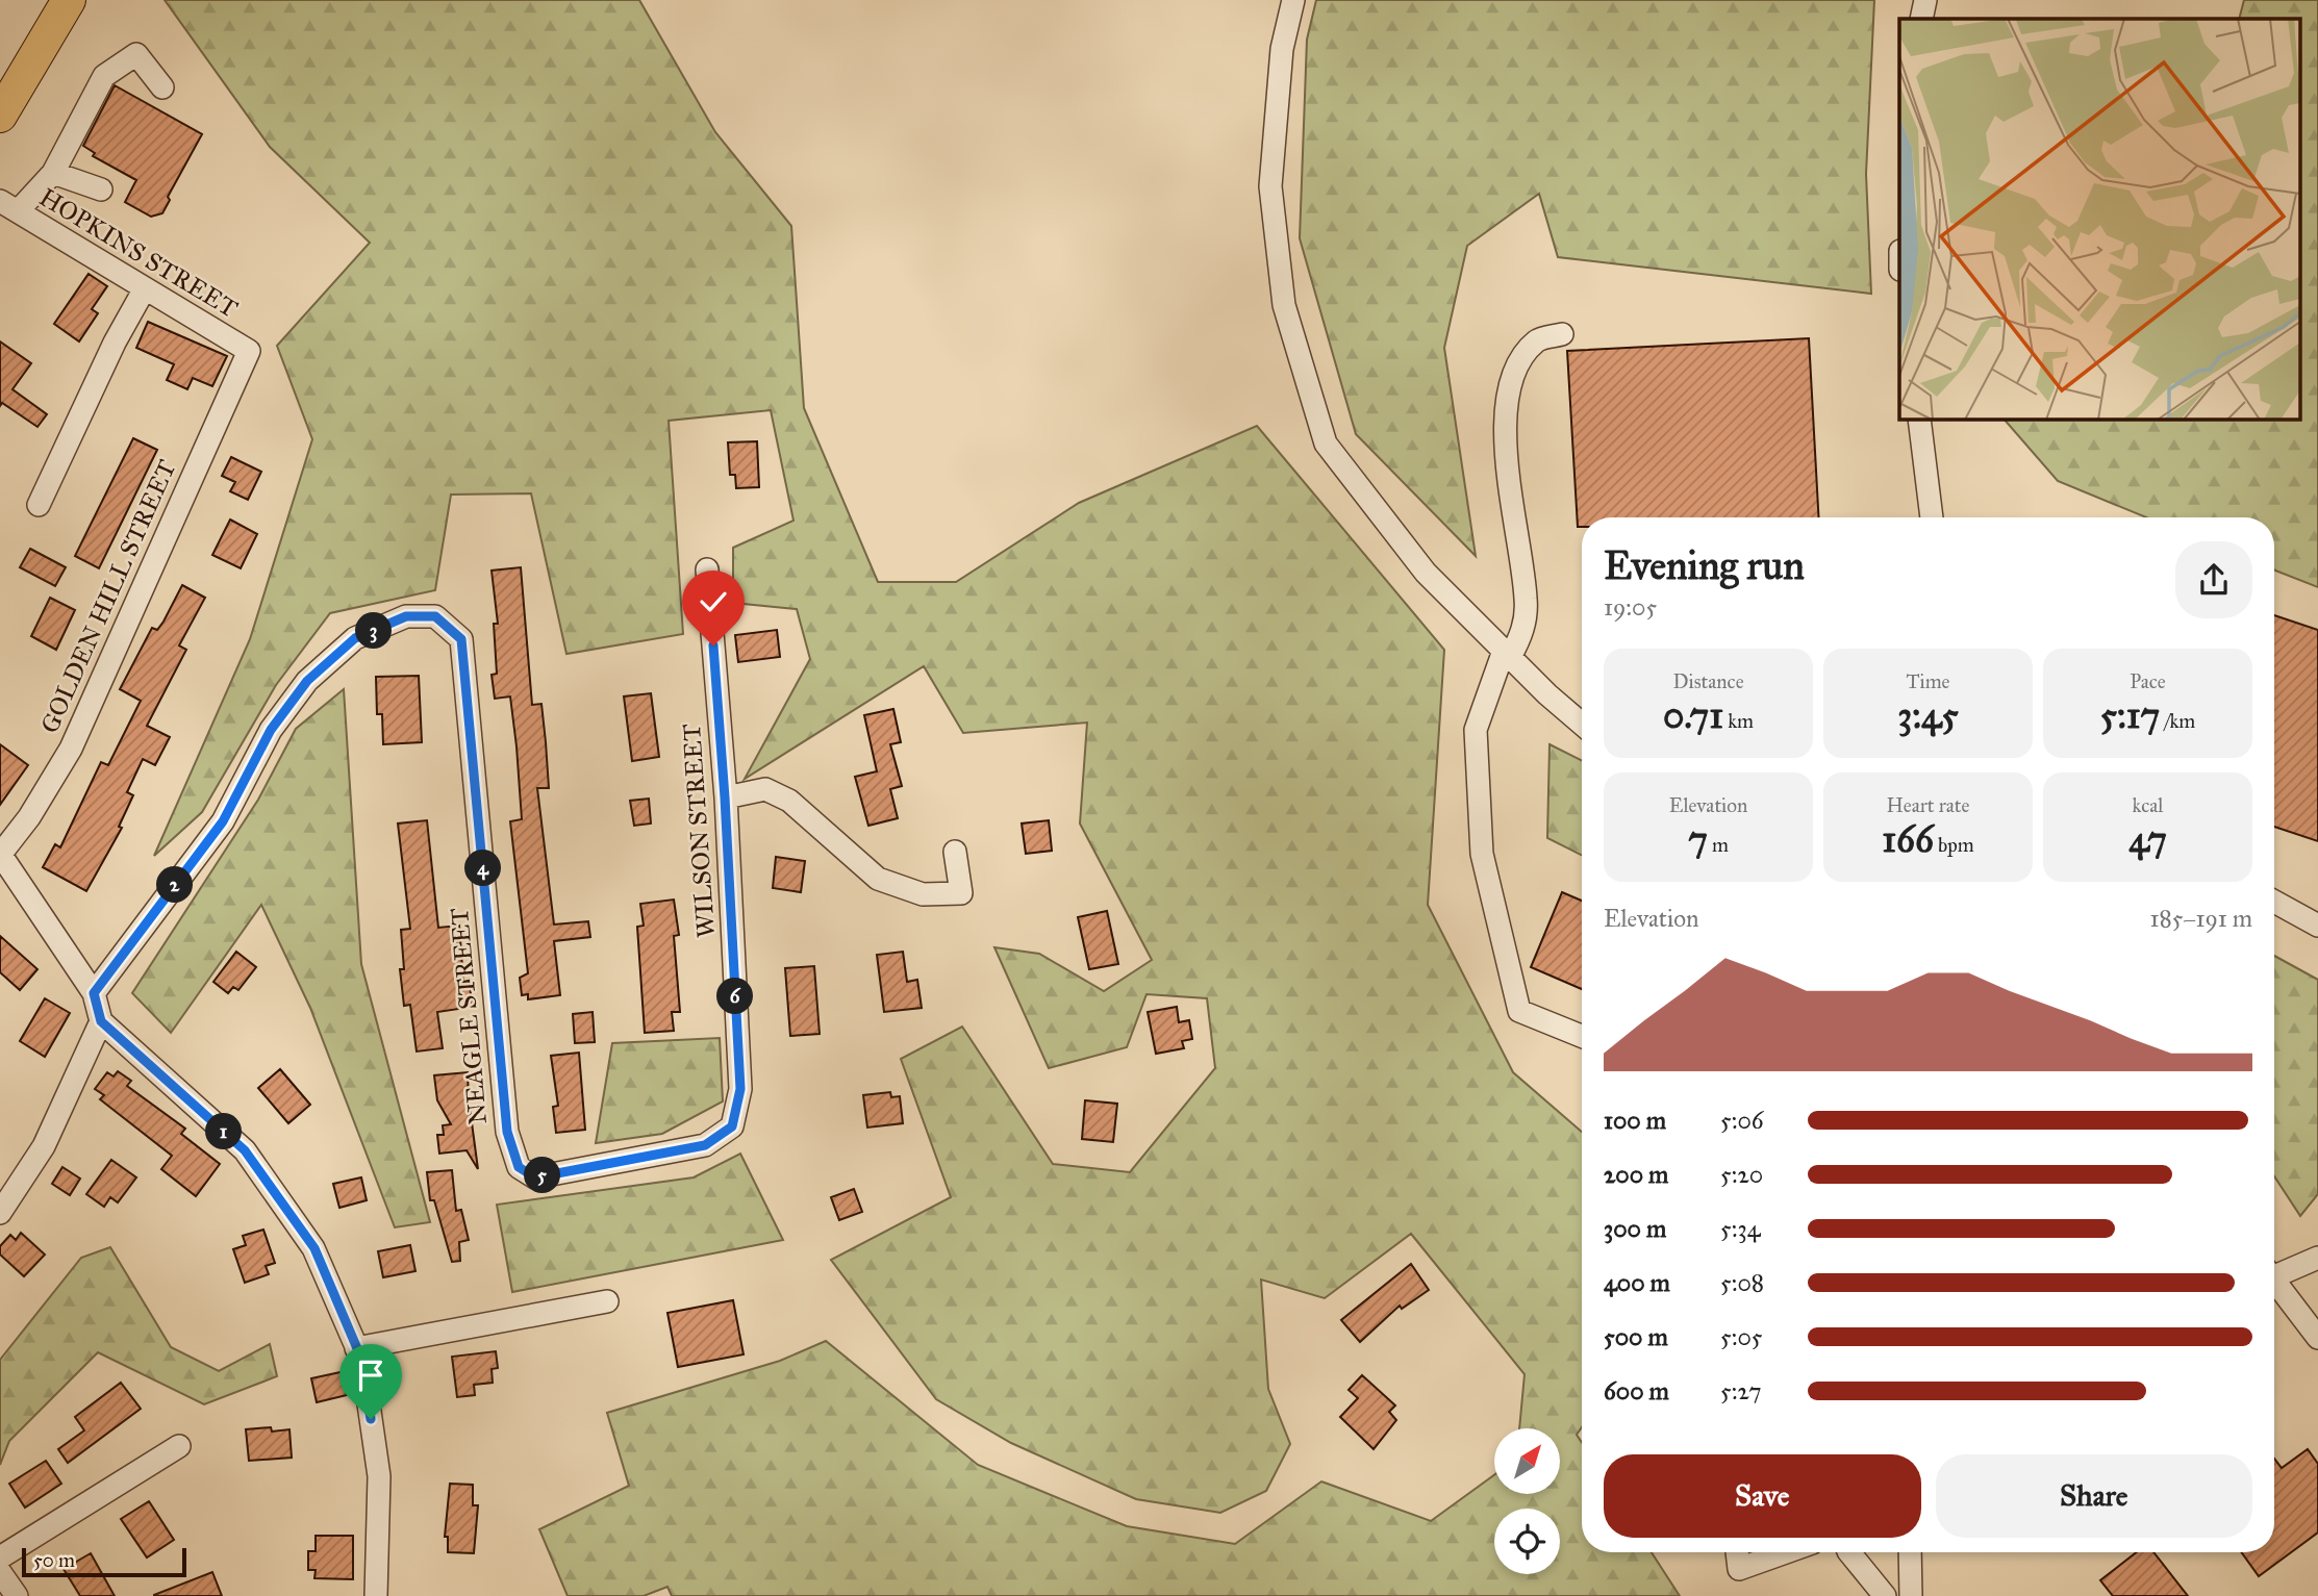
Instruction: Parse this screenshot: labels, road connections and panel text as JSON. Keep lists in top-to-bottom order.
{
  "streets": {
    "street": [
      "HOPKINS STREET",
      "GOLDEN HILL STREET",
      "WILSON STREET",
      "NEAGLE STREET"
    ]
  },
  "crossings": [
    ["HOPKINS STREET", "GOLDEN HILL STREET"],
    ["WILSON STREET", "NEAGLE STREET"]
  ],
  "scale_bar": "50 m",
  "north": "top right",
  "page": {
    "heading": ["Evening run", "19:05"],
    "pins": [
      "3",
      "4",
      "2",
      "6",
      "1",
      "5"
    ],
    "stats": [
      ["Distance", "0.71 km"],
      ["Time", "3:45"],
      ["Pace", "5:17 /km"],
      ["Elevation", "7 m"],
      ["Heart rate", "166 bpm"],
      ["kcal", "47"]
    ],
    "chart": ["Elevation", "185–191 m"],
    "list": [
      {
        "name": "100 m",
        "note": "5:06"
      },
      {
        "name": "200 m",
        "note": "5:20"
      },
      {
        "name": "300 m",
        "note": "5:34"
      },
      {
        "name": "400 m",
        "note": "5:08"
      },
      {
        "name": "500 m",
        "note": "5:05"
      },
      {
        "name": "600 m",
        "note": "5:27"
      }
    ],
    "buttons": ["Save", "Share"],
    "scale": "50 m"
  }
}
